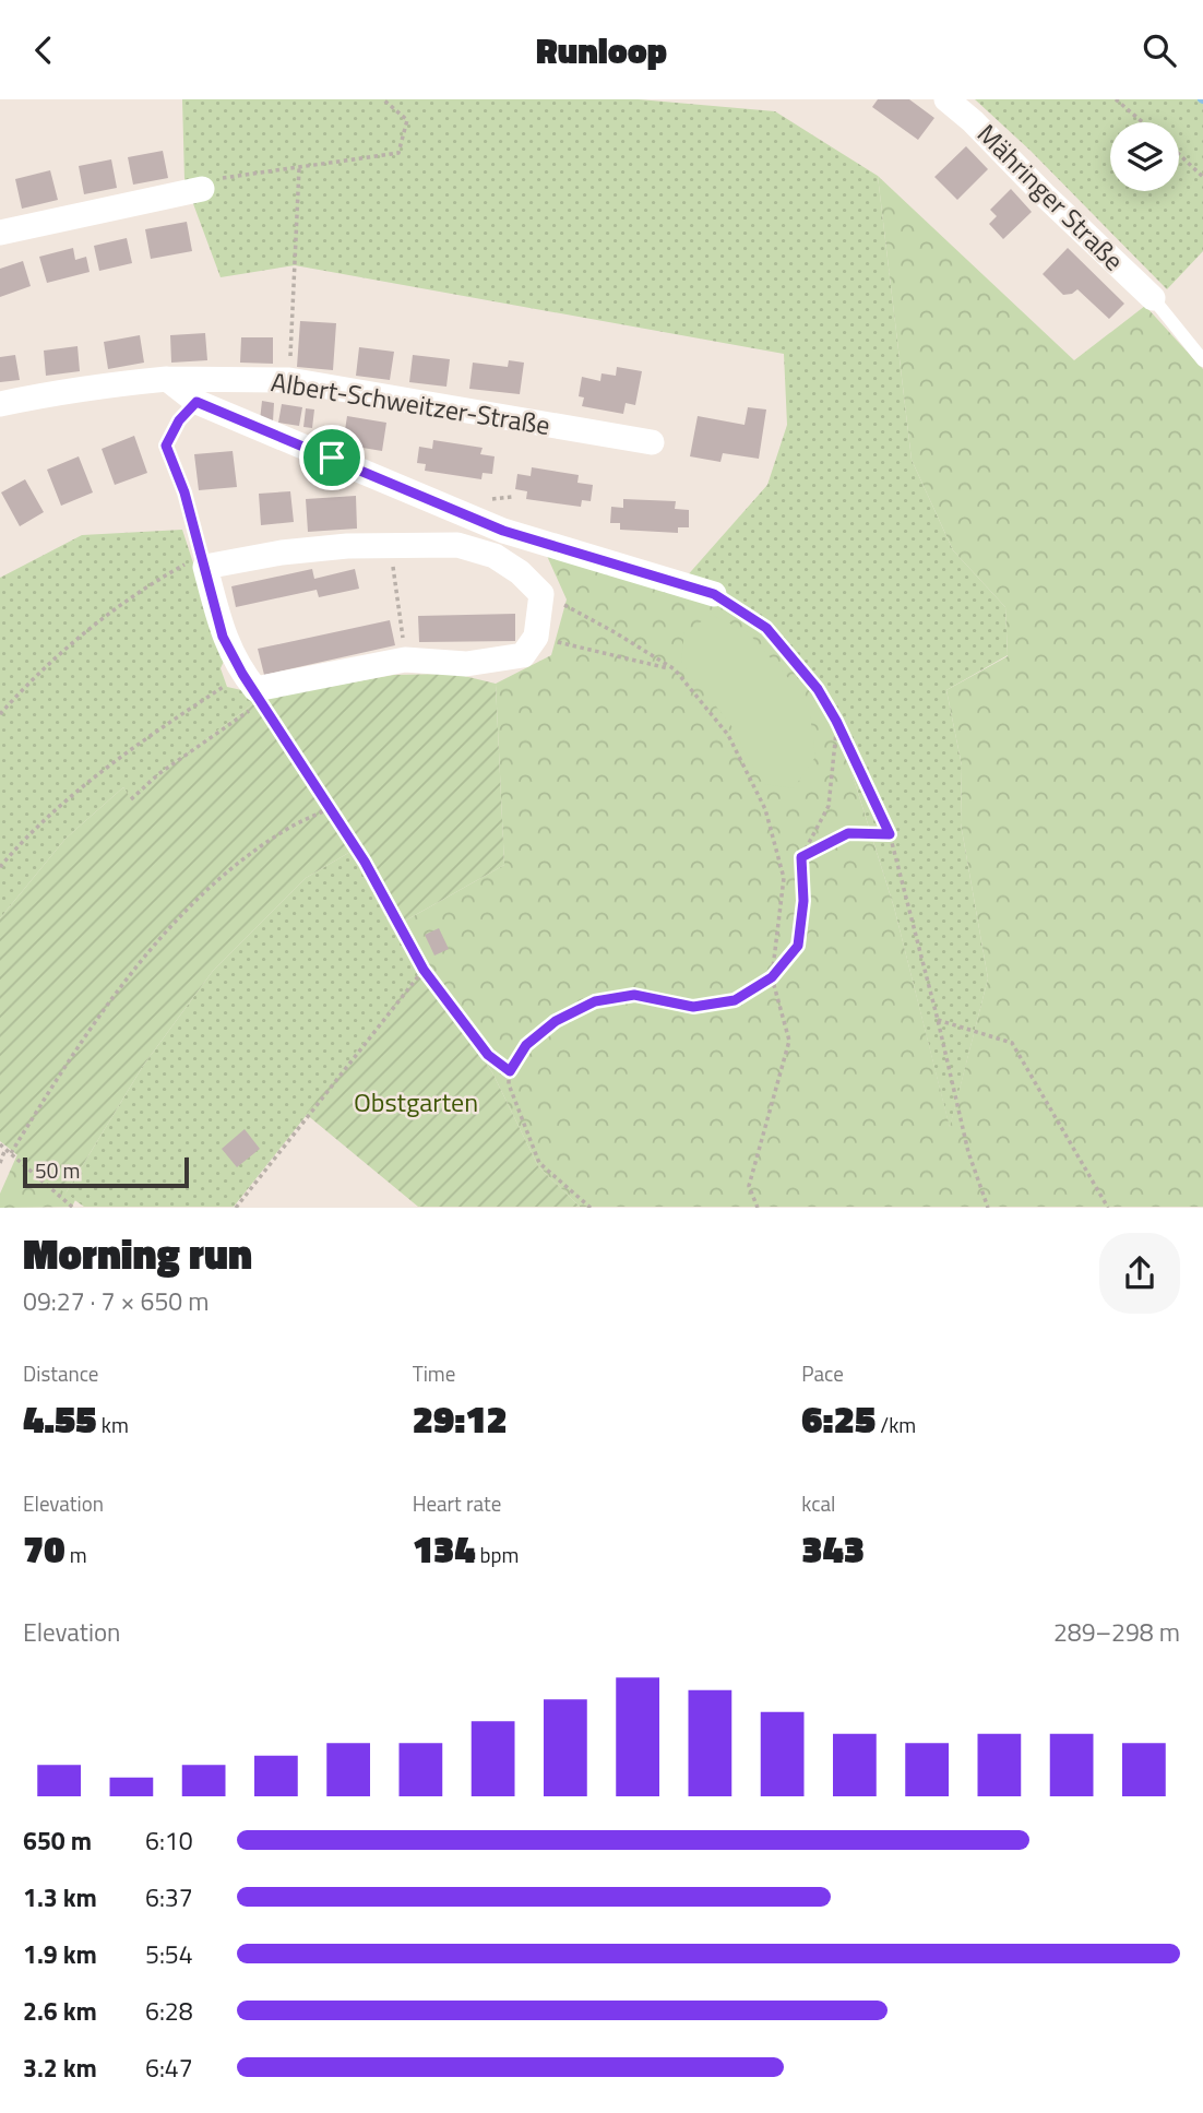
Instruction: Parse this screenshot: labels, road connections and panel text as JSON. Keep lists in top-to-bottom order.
{
  "streets": {
    "street": ["Mähringer Straße", "Albert-Schweitzer-Straße"]
  },
  "parks": ["Obstgarten"],
  "scale_bar": "50 m",
  "page": {
    "header": "Runloop",
    "scale": "50 m",
    "heading": ["Morning run", "09:27 · 7 × 650 m"],
    "stats": [
      ["Distance", "4.55 km"],
      ["Time", "29:12"],
      ["Pace", "6:25 /km"],
      ["Elevation", "70 m"],
      ["Heart rate", "134 bpm"],
      ["kcal", "343"]
    ],
    "chart": ["Elevation", "289–298 m"],
    "list": [
      {
        "name": "650 m",
        "note": "6:10"
      },
      {
        "name": "1.3 km",
        "note": "6:37"
      },
      {
        "name": "1.9 km",
        "note": "5:54"
      },
      {
        "name": "2.6 km",
        "note": "6:28"
      },
      {
        "name": "3.2 km",
        "note": "6:47"
      }
    ]
  }
}
